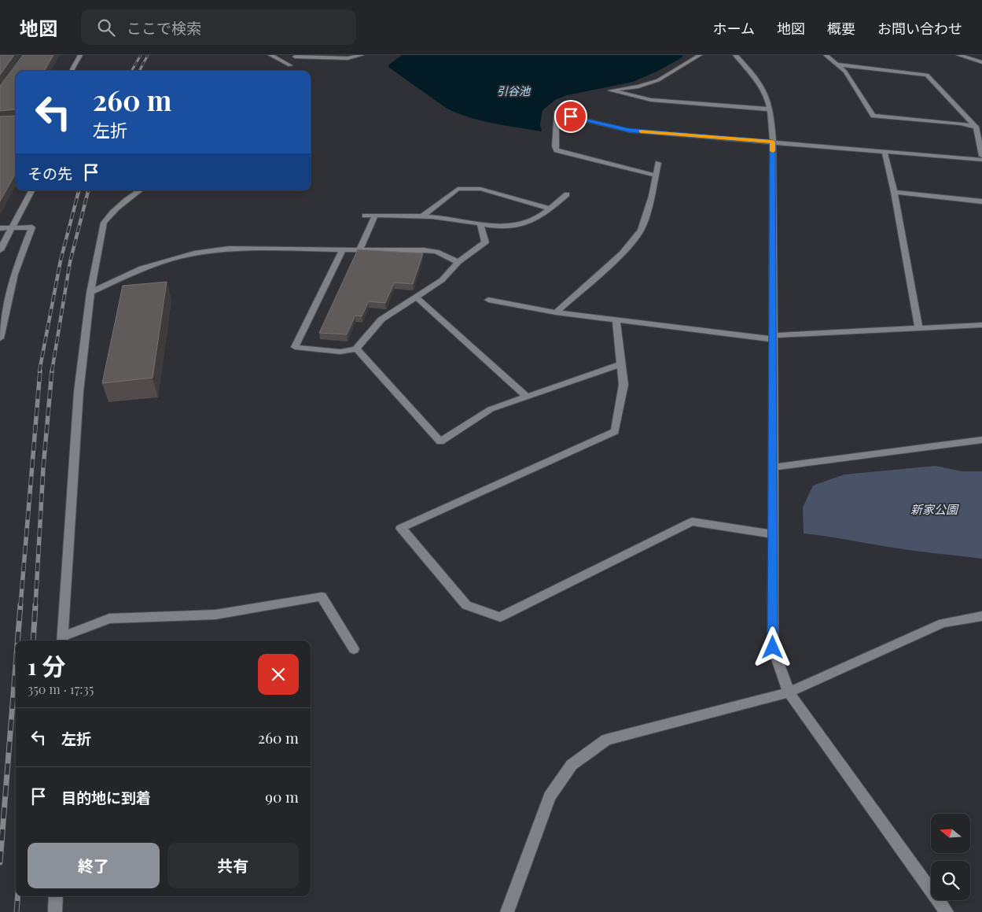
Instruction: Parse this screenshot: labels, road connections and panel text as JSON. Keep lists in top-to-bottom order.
{
  "water": ["引谷池"],
  "parks": ["新家公園"],
  "north": "left",
  "page": {
    "header": "地図",
    "search": "ここで検索",
    "nav": [
      "ホーム",
      "地図",
      "概要",
      "お問い合わせ"
    ],
    "turn": ["260 m", "左折"],
    "then": "その先",
    "heading": ["1 分", "350 m · 17:35"],
    "list": [
      {
        "name": "左折",
        "value": "260 m"
      },
      {
        "name": "目的地に到着",
        "value": "90 m"
      }
    ],
    "buttons": ["終了", "共有"]
  }
}
